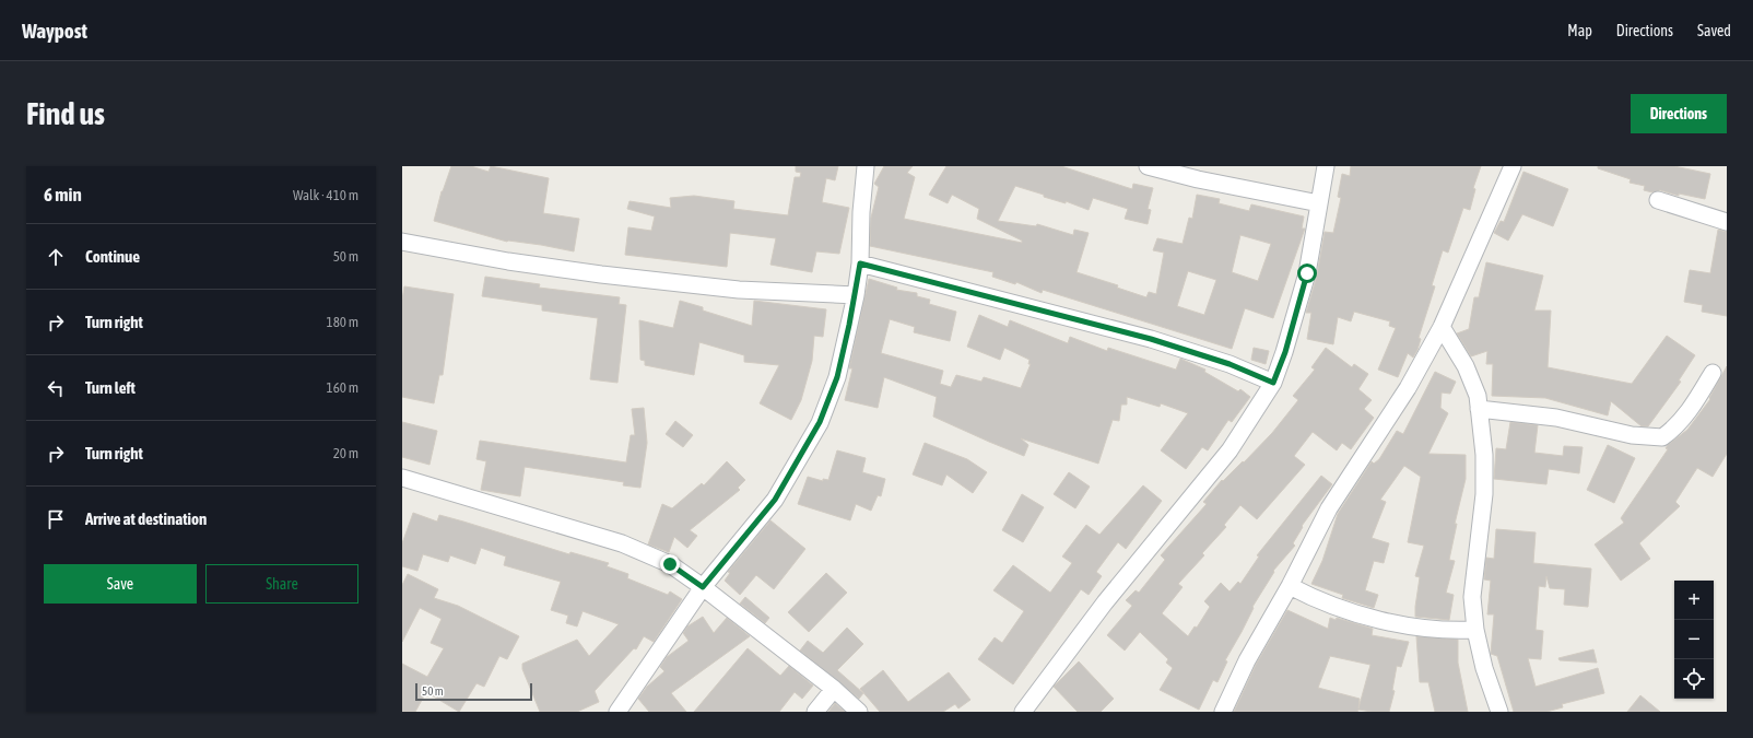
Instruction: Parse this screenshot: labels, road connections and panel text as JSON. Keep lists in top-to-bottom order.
{
  "scale_bar": "50 m",
  "page": {
    "header": "Waypost",
    "nav": ["Map", "Directions", "Saved"],
    "buttons": [
      "Directions",
      ["Save", "Share"]
    ],
    "title": "Find us",
    "heading": ["6 min", "Walk · 410 m"],
    "list": [
      ["Continue", "50 m"],
      ["Turn right", "180 m"],
      ["Turn left", "160 m"],
      ["Turn right", "20 m"],
      "Arrive at destination"
    ],
    "map_buttons": ["+", "−"],
    "scale": "50 m"
  }
}
